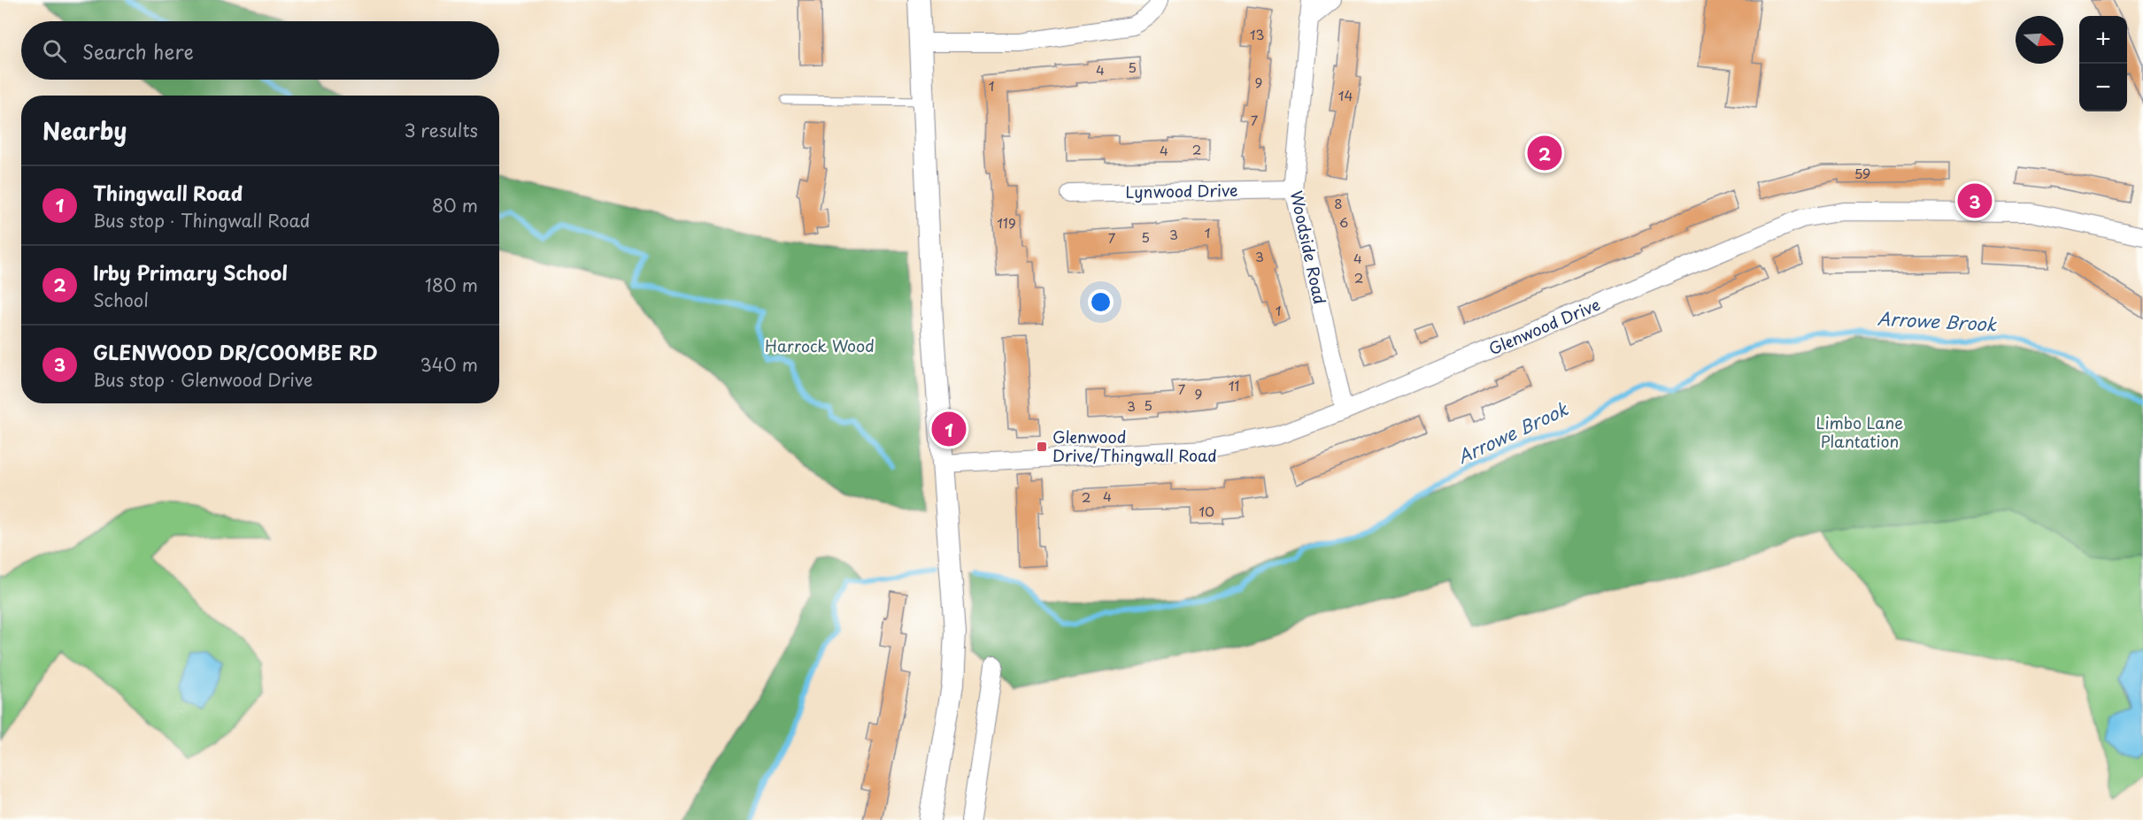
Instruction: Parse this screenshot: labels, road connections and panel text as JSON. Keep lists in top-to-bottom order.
{
  "streets": {
    "street": ["Lynwood Drive", "Woodside Road", "Glenwood Drive"]
  },
  "crossings": [
    ["Lynwood Drive", "Woodside Road"],
    ["Woodside Road", "Glenwood Drive"]
  ],
  "water": ["Arrowe Brook"],
  "parks": ["Harrock Wood", "Limbo Lane Plantation"],
  "places": {
    "transit": ["Glenwood Drive/Thingwall Road"]
  },
  "house_numbers": [
    "13",
    "5",
    "4",
    "9",
    "1",
    "14",
    "7",
    "2",
    "4",
    "59",
    "8",
    "6",
    "119",
    "1",
    "3",
    "5",
    "7",
    "3",
    "4",
    "2",
    "1",
    "11",
    "7",
    "9",
    "5",
    "3",
    "4",
    "2",
    "10"
  ],
  "north": "right",
  "page": {
    "map_buttons": ["+", "−"],
    "search": "Search here",
    "heading": ["Nearby", "3 results"],
    "pins": ["2", "3", "1"],
    "list": [
      {
        "mark": "1",
        "name": "Thingwall Road",
        "note": "Bus stop · Thingwall Road",
        "value": "80 m"
      },
      {
        "mark": "2",
        "name": "Irby Primary School",
        "note": "School",
        "value": "180 m"
      },
      {
        "mark": "3",
        "name": "GLENWOOD DR/COOMBE RD",
        "note": "Bus stop · Glenwood Drive",
        "value": "340 m"
      }
    ]
  }
}
